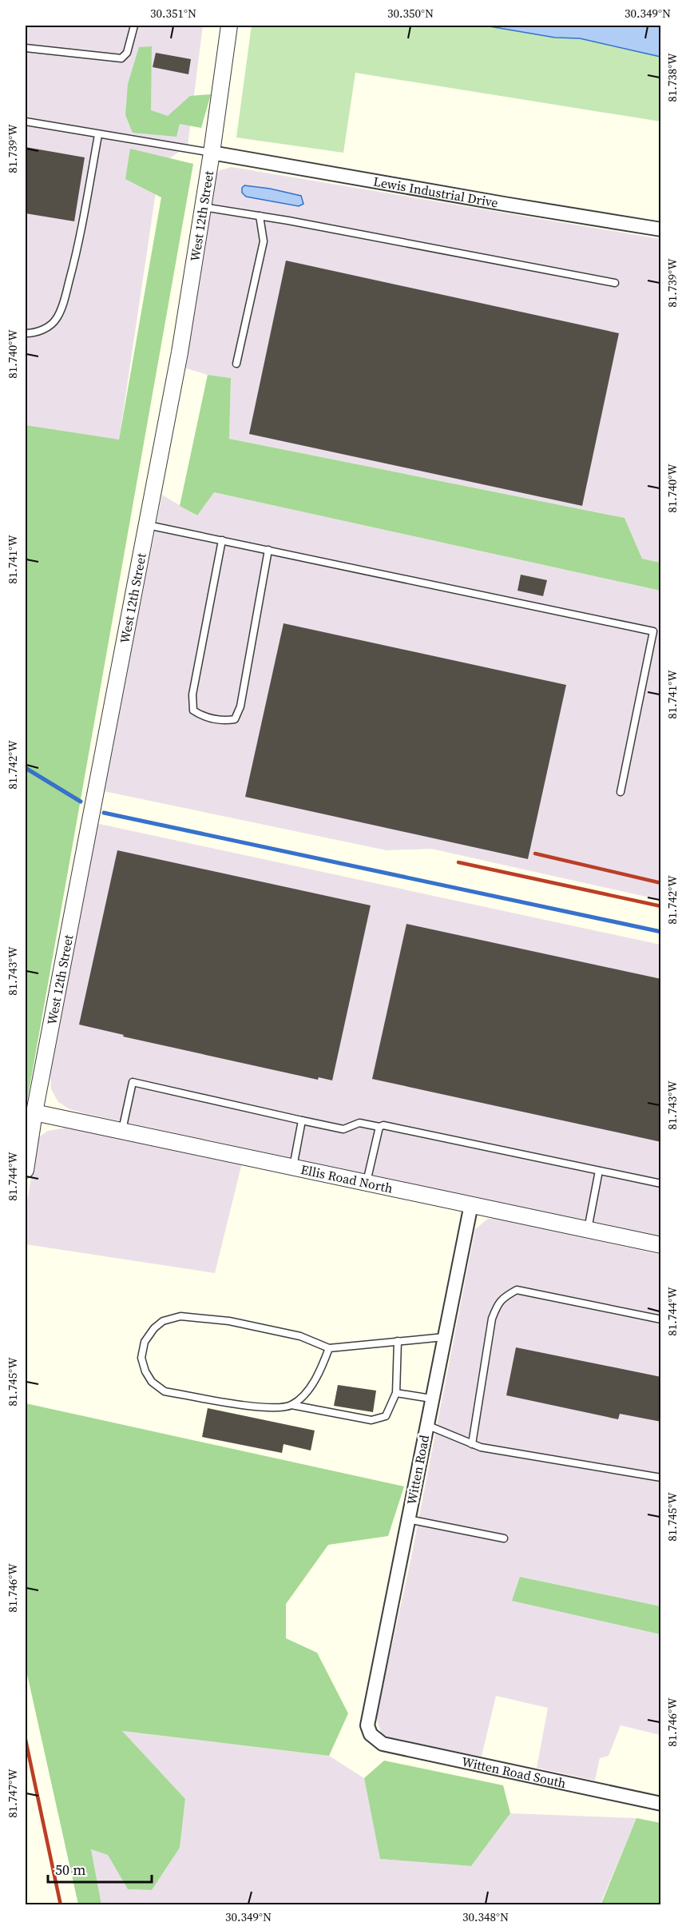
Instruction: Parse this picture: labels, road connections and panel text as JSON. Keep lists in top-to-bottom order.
{
  "streets": {
    "street": [
      "Lewis Industrial Drive",
      "West 12th Street",
      "Ellis Road North",
      "Witten Road",
      "Witten Road South"
    ]
  },
  "crossings": [
    ["Lewis Industrial Drive", "West 12th Street"],
    ["West 12th Street", "Ellis Road North"],
    ["Ellis Road North", "Witten Road"],
    ["Witten Road", "Witten Road South"]
  ],
  "scale_bar": "50 m",
  "coordinates": [
    "30.351°N",
    "30.350°N",
    "30.349°N",
    "81.738°W",
    "81.739°W",
    "81.740°W",
    "81.741°W",
    "81.742°W",
    "81.743°W",
    "81.744°W",
    "81.745°W",
    "81.746°W",
    "81.747°W",
    "30.348°N"
  ]
}
